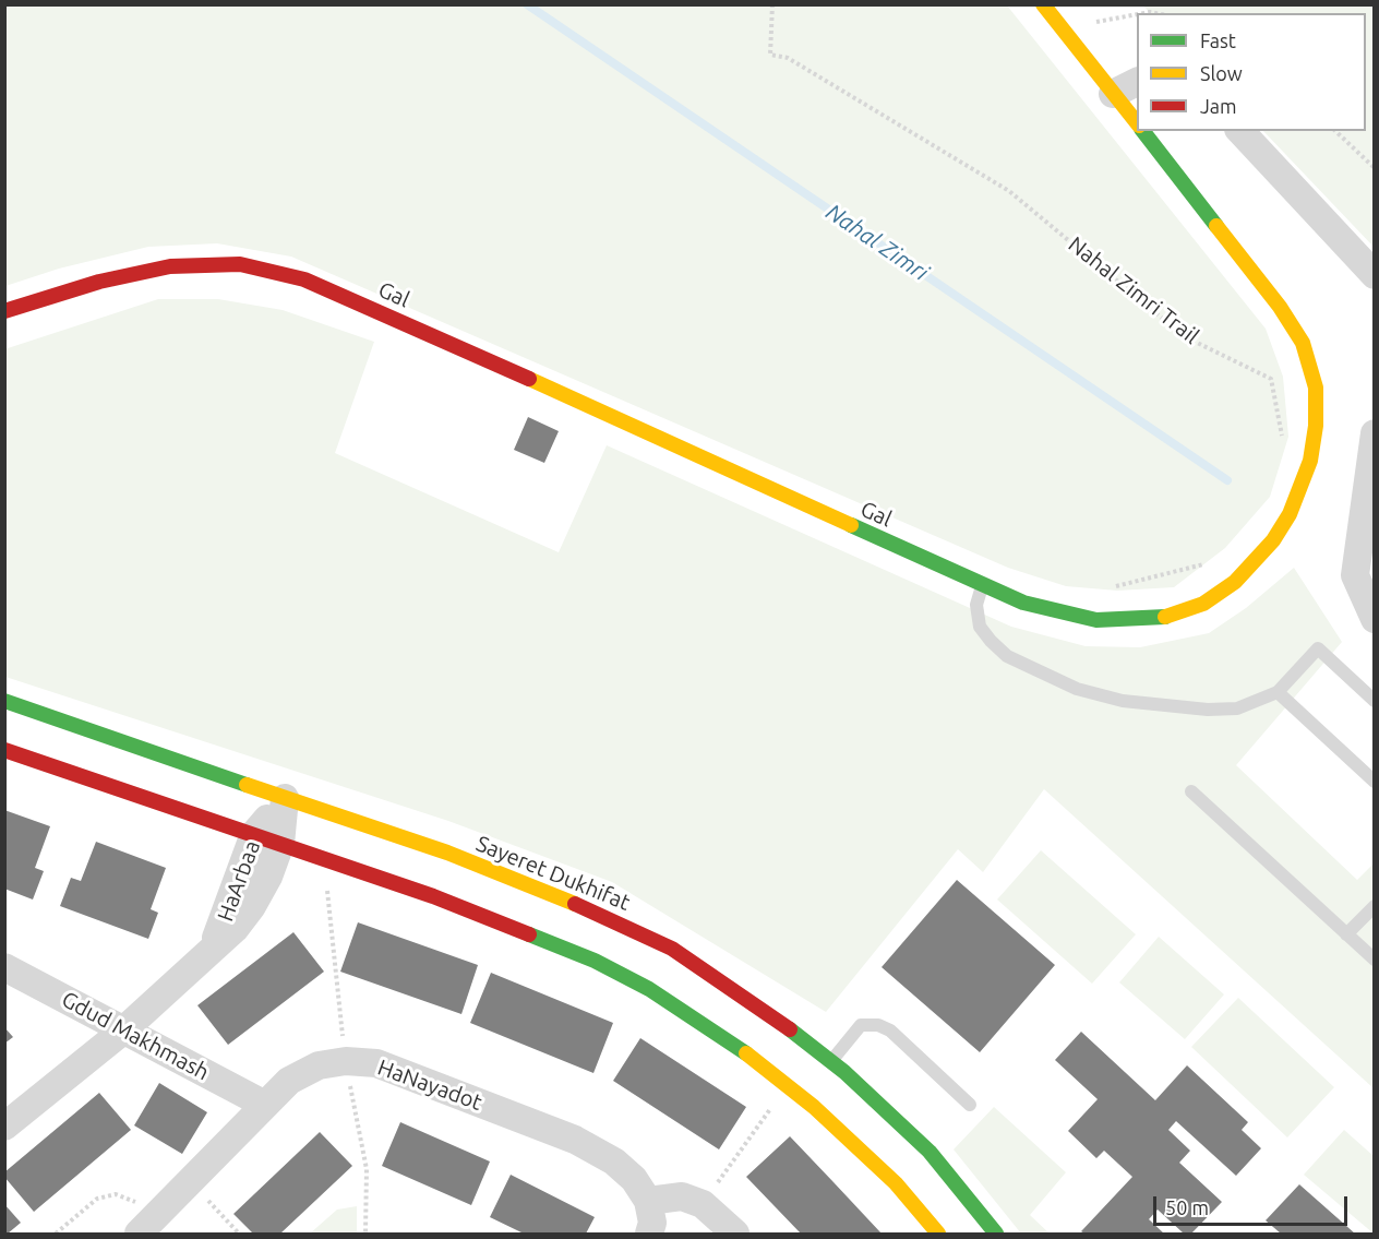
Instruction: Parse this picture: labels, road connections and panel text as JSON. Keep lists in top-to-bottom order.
{
  "streets": {
    "main road": ["Gal", "Sayeret Dukhifat"],
    "street": ["HaArbaa", "Gdud Makhmash", "HaNayadot"],
    "path": ["Nahal Zimri Trail"]
  },
  "crossings": [
    ["Sayeret Dukhifat", "HaArbaa"],
    ["HaArbaa", "Gdud Makhmash"],
    ["Gdud Makhmash", "HaNayadot"]
  ],
  "water": ["Nahal Zimri"],
  "legend": ["Fast", "Slow", "Jam"],
  "scale_bar": "50 m"
}
